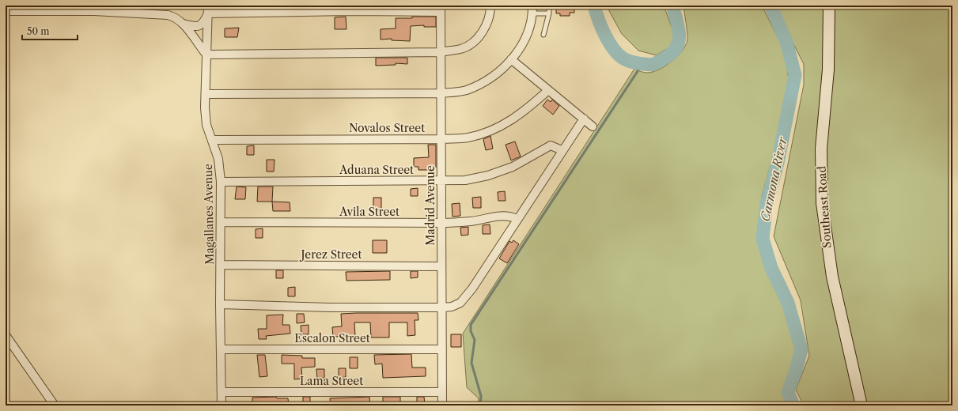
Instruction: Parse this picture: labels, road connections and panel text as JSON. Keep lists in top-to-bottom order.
{
  "streets": {
    "street": [
      "Novalos Street",
      "Aduana Street",
      "Madrid Avenue",
      "Southeast Road",
      "Avila Street",
      "Magallanes Avenue",
      "Jerez Street",
      "Escalon Street",
      "Lama Street"
    ]
  },
  "crossings": [
    ["Novalos Street", "Madrid Avenue"],
    ["Novalos Street", "Magallanes Avenue"],
    ["Aduana Street", "Madrid Avenue"],
    ["Aduana Street", "Magallanes Avenue"],
    ["Madrid Avenue", "Avila Street"],
    ["Madrid Avenue", "Jerez Street"],
    ["Madrid Avenue", "Escalon Street"],
    ["Madrid Avenue", "Lama Street"],
    ["Avila Street", "Magallanes Avenue"],
    ["Magallanes Avenue", "Jerez Street"],
    ["Magallanes Avenue", "Escalon Street"],
    ["Magallanes Avenue", "Lama Street"]
  ],
  "water": ["Carmona River"],
  "scale_bar": "50 m"
}
